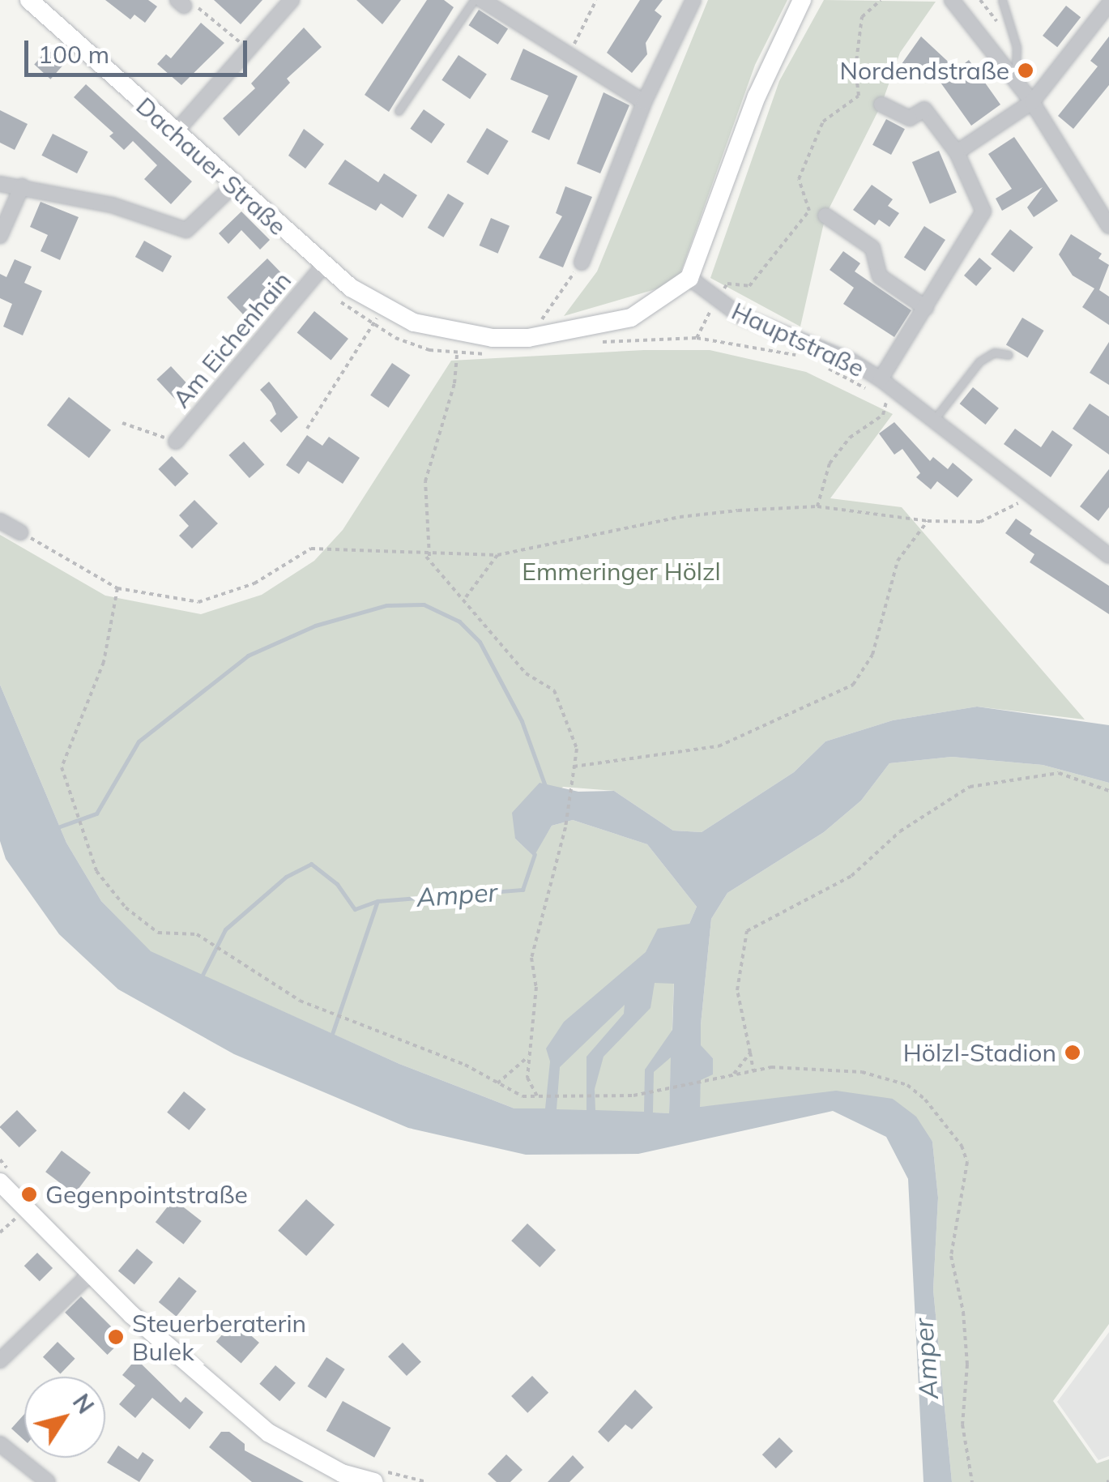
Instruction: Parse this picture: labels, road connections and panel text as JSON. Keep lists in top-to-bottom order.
{
  "streets": {
    "street": ["Dachauer Straße", "Am Eichenhain", "Hauptstraße"]
  },
  "crossings": [
    ["Dachauer Straße", "Am Eichenhain"]
  ],
  "water": ["Amper"],
  "parks": ["Emmeringer Hölzl"],
  "places": [
    "Nordendstraße",
    "Hölzl-Stadion",
    "Gegenpointstraße",
    "Steuerberaterin Bulek"
  ],
  "scale_bar": "100 m",
  "north": "top right"
}
